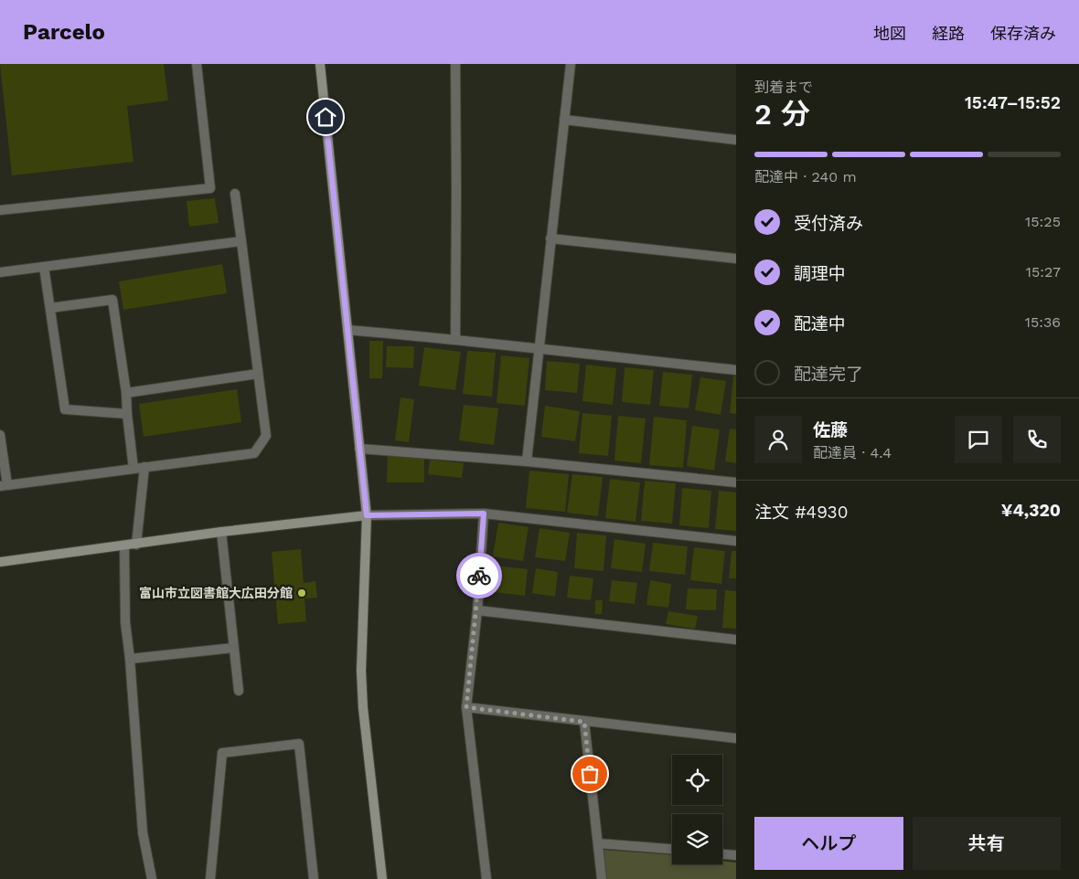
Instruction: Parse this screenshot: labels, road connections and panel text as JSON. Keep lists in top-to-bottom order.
{
  "places": ["富山市立図書館大広田分館"],
  "page": {
    "header": "Parcelo",
    "nav": ["地図", "経路", "保存済み"],
    "heading": ["2 分", "到着まで", "15:47–15:52"],
    "panel": [
      "佐藤",
      "配達員 · 4.4",
      "注文 #4930",
      "¥4,320"
    ],
    "bar": "配達中 · 240 m",
    "list": [
      ["受付済み", "15:25"],
      ["調理中", "15:27"],
      ["配達中", "15:36"],
      "配達完了"
    ],
    "buttons": ["ヘルプ", "共有"]
  }
}
